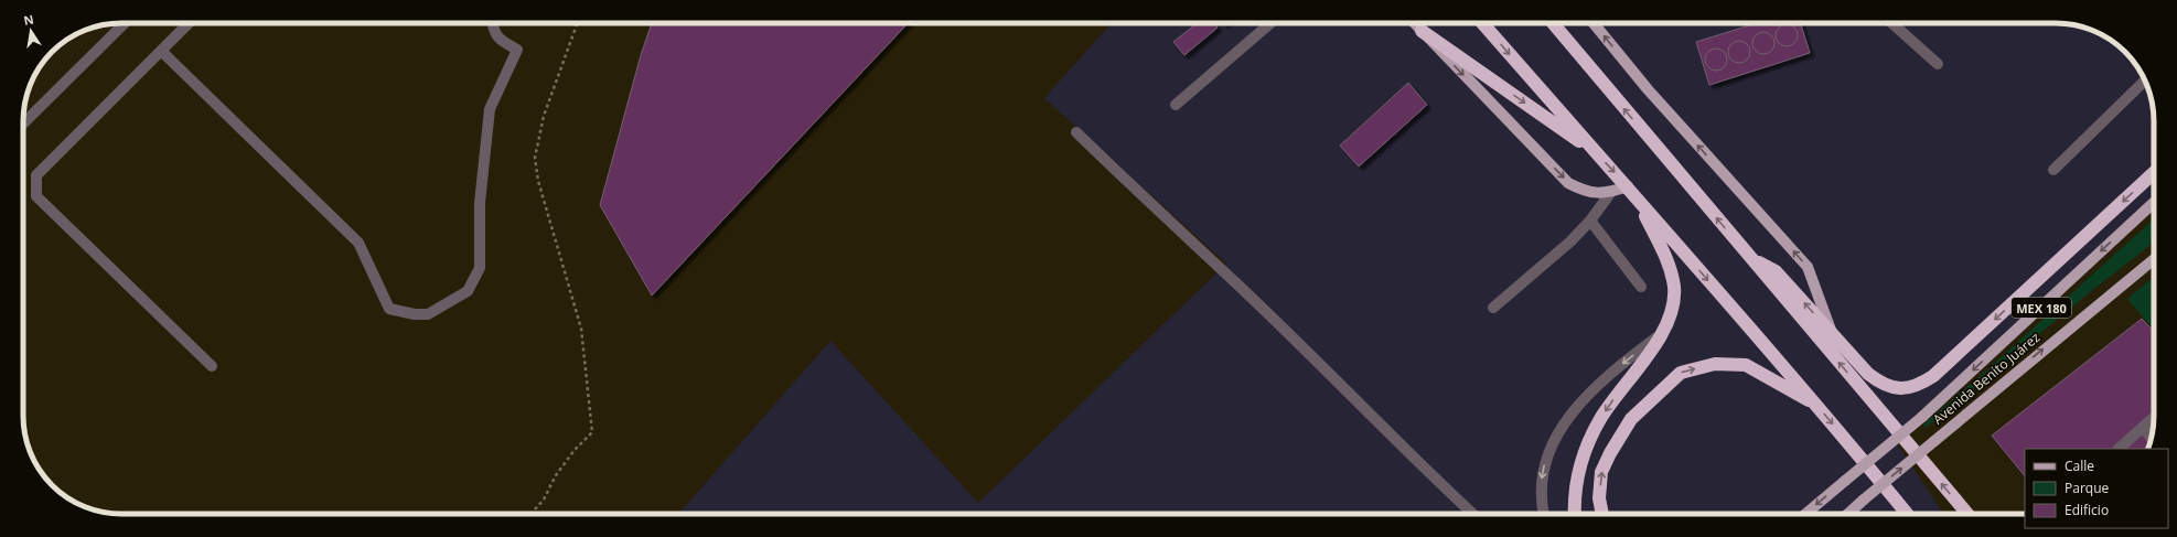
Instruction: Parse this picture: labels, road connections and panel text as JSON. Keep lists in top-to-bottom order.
{
  "streets": {
    "main road": ["MEX 180", "Avenida Benito Juárez"]
  },
  "legend": ["Calle", "Parque", "Edificio"],
  "north": "top"
}
